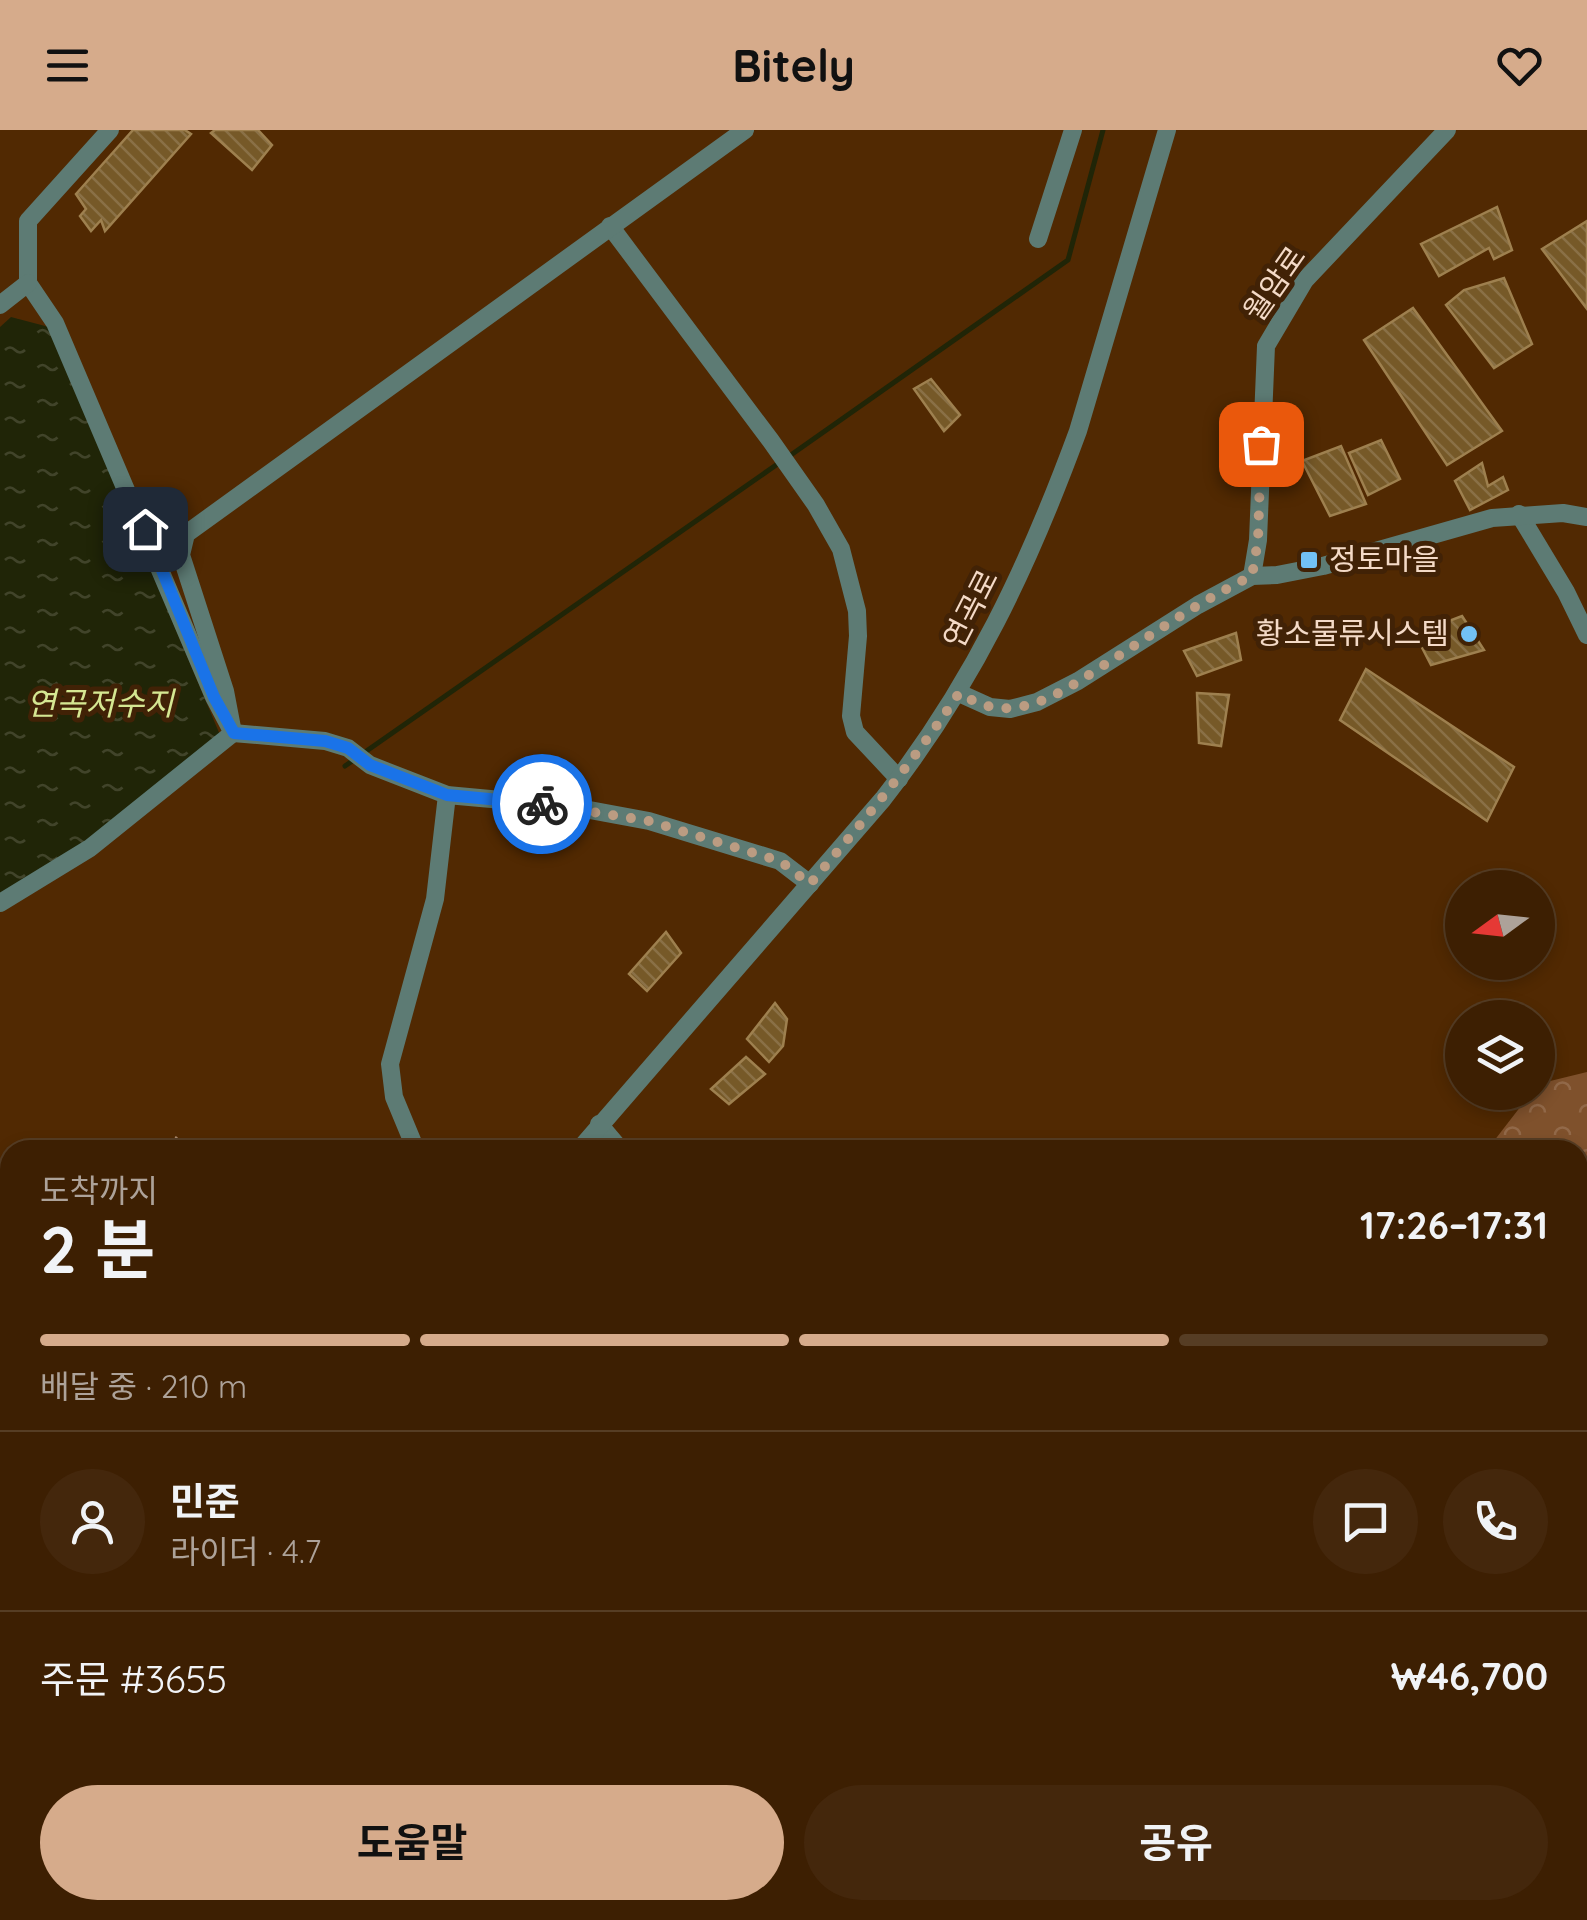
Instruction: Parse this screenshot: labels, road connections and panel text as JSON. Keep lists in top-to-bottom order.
{
  "streets": {
    "street": ["월암로", "연곡로"]
  },
  "water": ["연곡저수지"],
  "places": {
    "transit": ["정토마을"],
    "other": ["황소물류시스템"]
  },
  "north": "left",
  "page": {
    "header": "Bitely",
    "heading": ["2 분", "도착까지", "17:26–17:31"],
    "panel": [
      "민준",
      "라이더 · 4.7",
      "주문 #3655",
      "₩46,700"
    ],
    "bar": "배달 중 · 210 m",
    "buttons": ["도움말", "공유"]
  }
}
